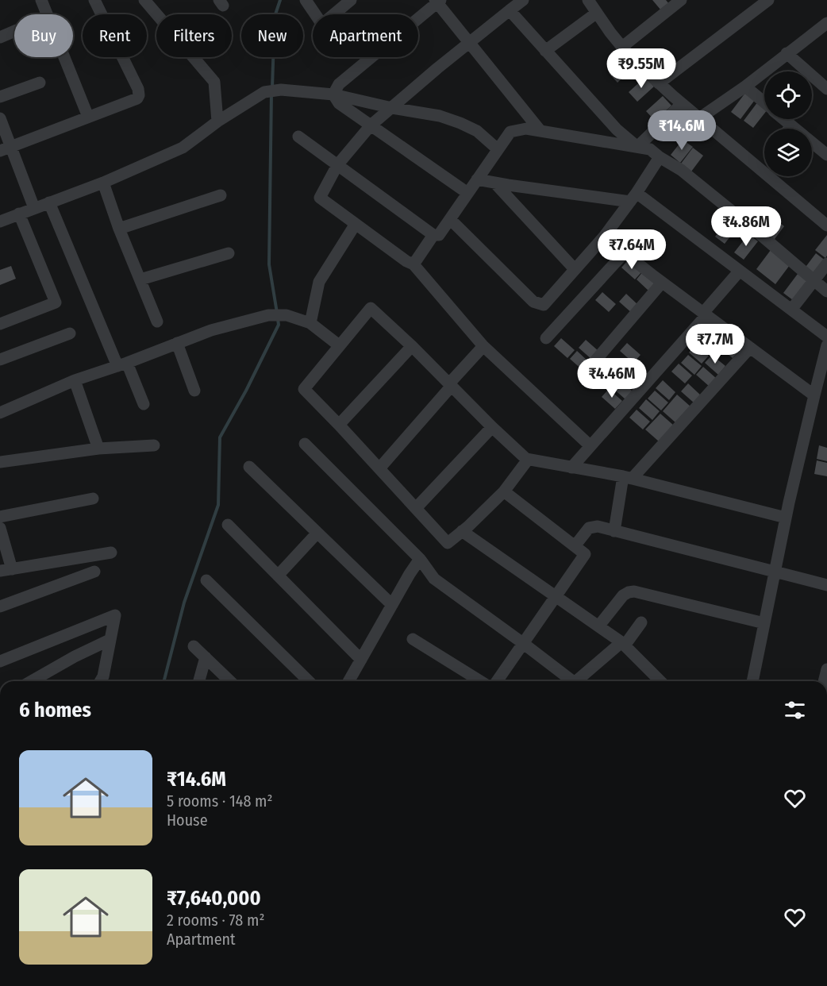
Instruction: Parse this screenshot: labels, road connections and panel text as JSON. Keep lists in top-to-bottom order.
{
  "page": {
    "chip": [
      "Buy",
      "Rent",
      "Filters",
      "New",
      "Apartment"
    ],
    "price": [
      "₹9.55M",
      "₹14.6M",
      "₹4.86M",
      "₹7.64M",
      "₹7.7M",
      "₹4.46M"
    ],
    "heading": "6 homes",
    "list": [
      {
        "name": "₹14.6M",
        "note": "5 rooms · 148 m² · House"
      },
      {
        "name": "₹7,640,000",
        "note": "2 rooms · 78 m² · Apartment"
      }
    ]
  }
}
